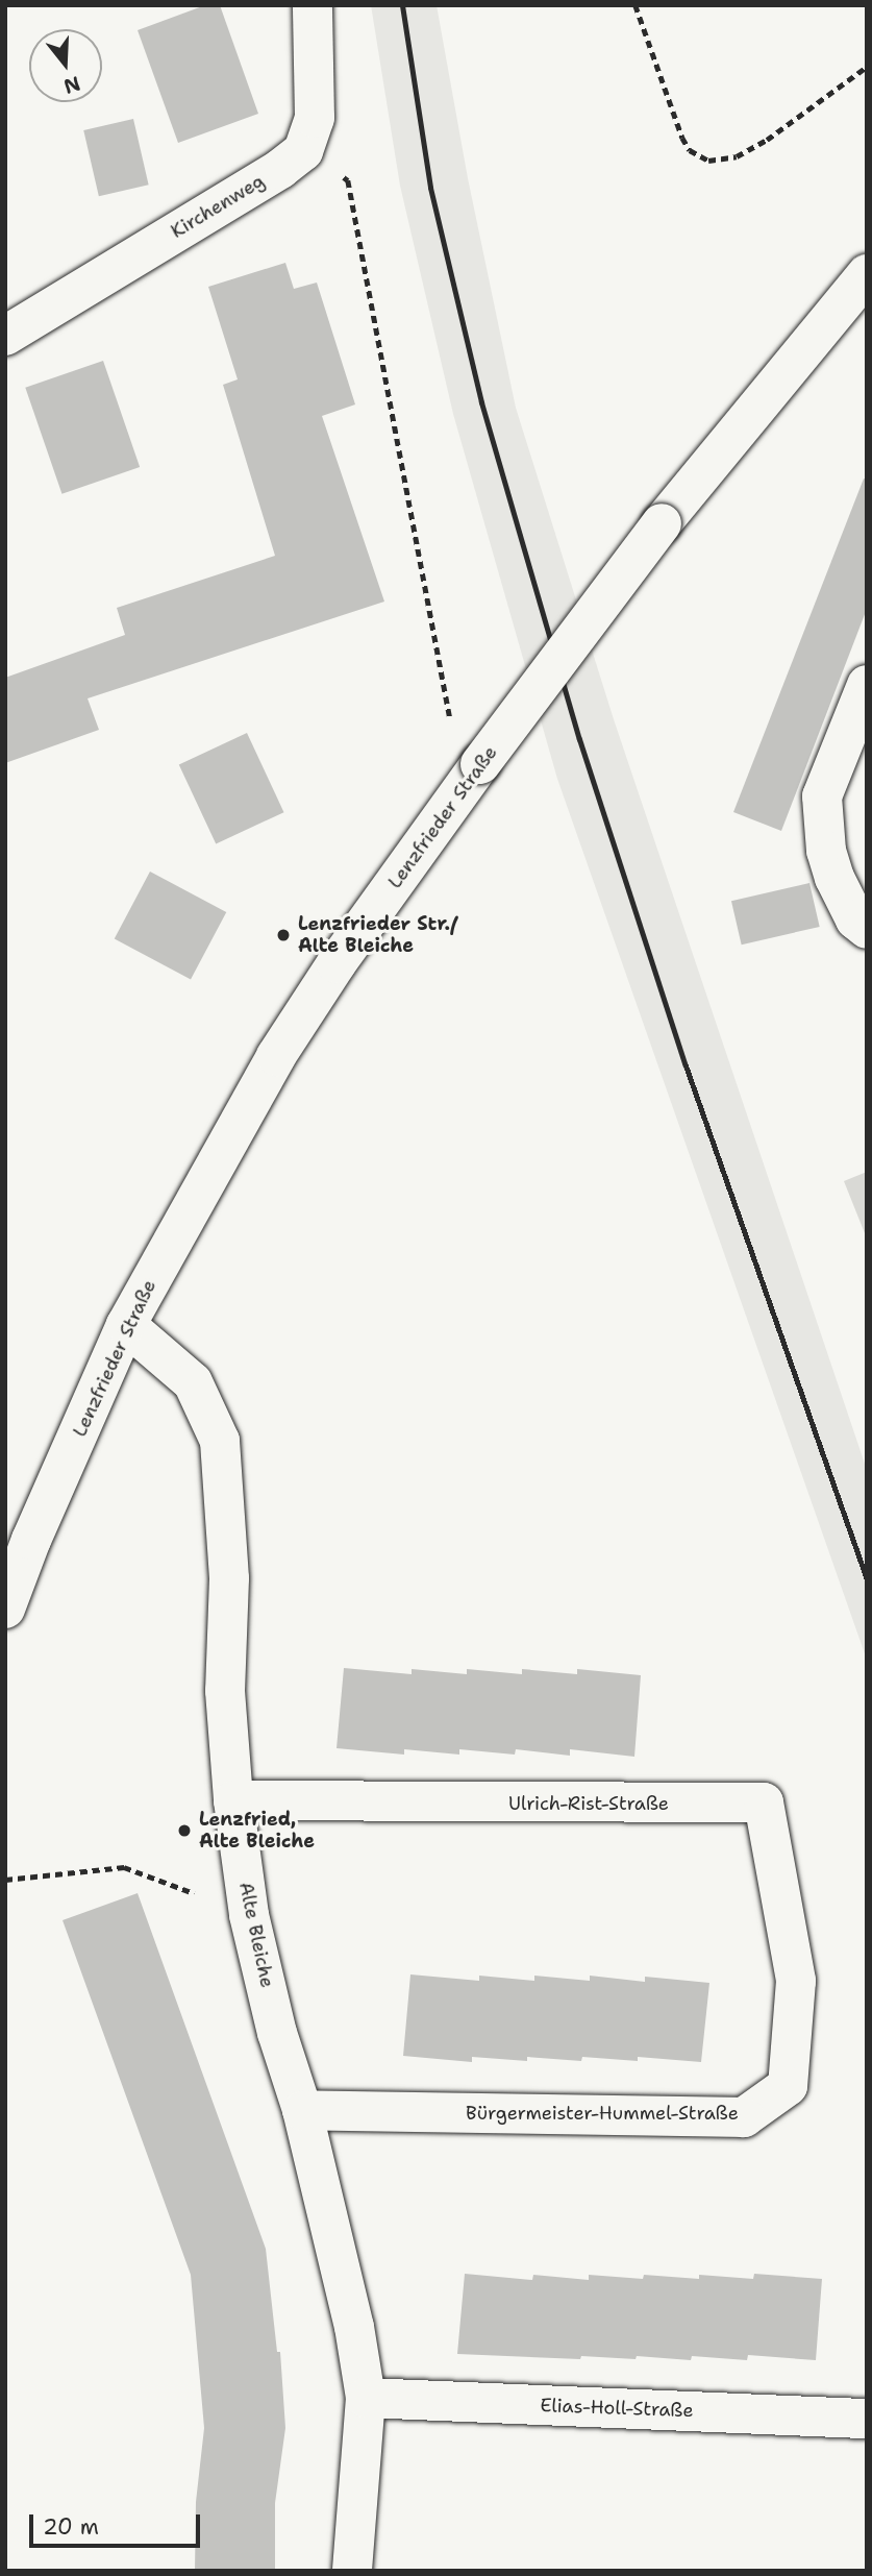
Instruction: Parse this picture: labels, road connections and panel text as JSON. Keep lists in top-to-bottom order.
{
  "streets": {
    "street": [
      "Kirchenweg",
      "Lenzfrieder Straße",
      "Ulrich-Rist-Straße",
      "Alte Bleiche",
      "Bürgermeister-Hummel-Straße",
      "Elias-Holl-Straße"
    ]
  },
  "crossings": [
    ["Lenzfrieder Straße", "Alte Bleiche"],
    ["Ulrich-Rist-Straße", "Alte Bleiche"],
    ["Ulrich-Rist-Straße", "Bürgermeister-Hummel-Straße"],
    ["Alte Bleiche", "Bürgermeister-Hummel-Straße"],
    ["Alte Bleiche", "Elias-Holl-Straße"]
  ],
  "places": ["Lenzfrieder Str./ Alte Bleiche", "Lenzfried, Alte Bleiche"],
  "scale_bar": "20 m",
  "north": "bottom"
}
